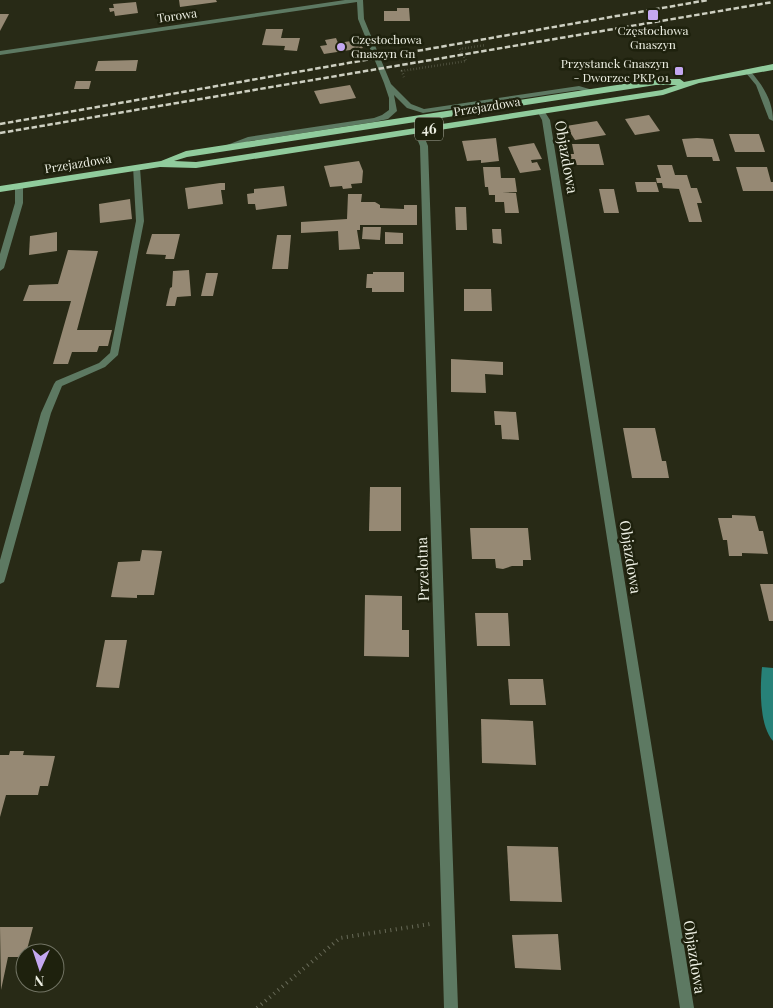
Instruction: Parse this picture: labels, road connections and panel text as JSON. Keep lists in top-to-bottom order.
{
  "streets": {
    "main road": ["Przejazdowa", "46"],
    "street": ["Torowa", "Objazdowa", "Przelotna"]
  },
  "crossings": [
    ["Przejazdowa", "Objazdowa"],
    ["Przejazdowa", "Przelotna"]
  ],
  "places": {
    "transit": ["Częstochowa Gnaszyn", "Przystanek Gnaszyn - Dworzec PKP 01"],
    "other": ["Częstochowa Gnaszyn Gn"]
  },
  "north": "bottom"
}
